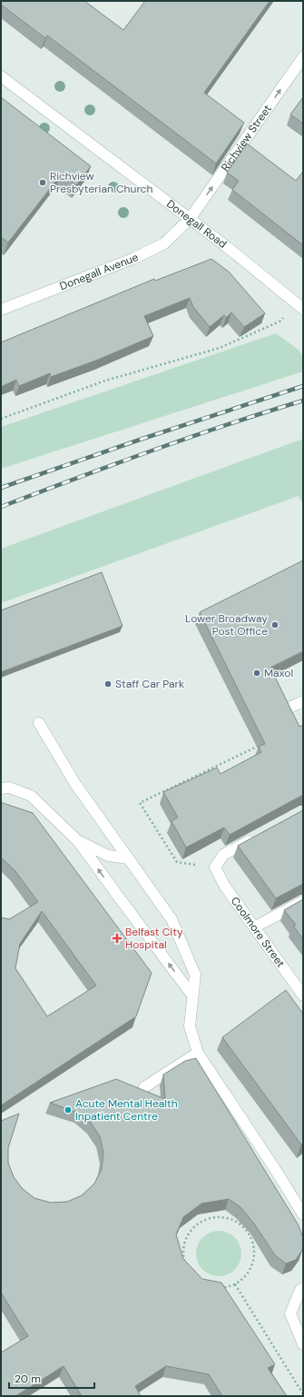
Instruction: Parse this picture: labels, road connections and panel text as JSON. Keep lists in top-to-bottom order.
{
  "streets": {
    "street": [
      "Richview Street",
      "Donegall Road",
      "Donegall Avenue",
      "Coolmore Street"
    ]
  },
  "crossings": [
    ["Richview Street", "Donegall Road"],
    ["Richview Street", "Donegall Avenue"],
    ["Donegall Road", "Donegall Avenue"]
  ],
  "one_way": ["Richview Street"],
  "places": {
    "other": [
      "Richview Presbyterian Church",
      "Lower Broadway Post Office",
      "Maxol",
      "Staff Car Park",
      "Acute Mental Health Inpatient Centre"
    ],
    "health": ["Belfast City Hospital"]
  },
  "scale_bar": "20 m"
}
